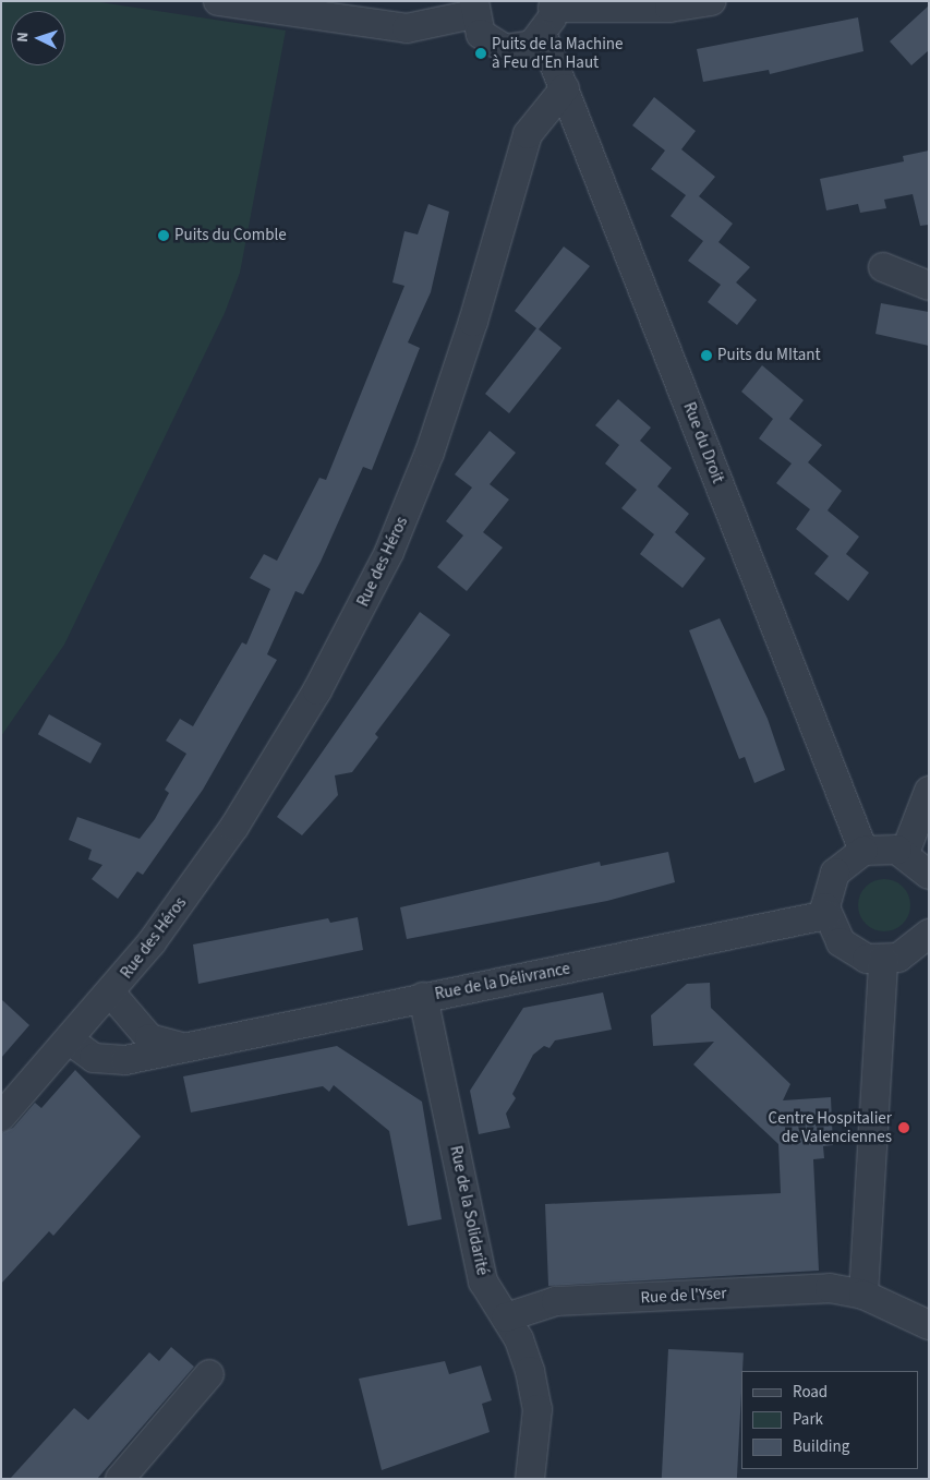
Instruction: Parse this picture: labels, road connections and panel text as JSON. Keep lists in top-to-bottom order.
{
  "streets": {
    "street": [
      "Rue du Droit",
      "Rue des Héros",
      "Rue de la Délivrance",
      "Rue de la Solidarité",
      "Rue de l'Yser"
    ]
  },
  "crossings": [
    ["Rue du Droit", "Rue des Héros"],
    ["Rue des Héros", "Rue de la Délivrance"],
    ["Rue de la Délivrance", "Rue de la Solidarité"],
    ["Rue de la Solidarité", "Rue de l'Yser"]
  ],
  "places": [
    "Puits de la Machine à Feu d'En Haut",
    "Puits du Comble",
    "Puits du MItant",
    "Centre Hospitalier de Valenciennes"
  ],
  "legend": ["Road", "Park", "Building"],
  "north": "left"
}
